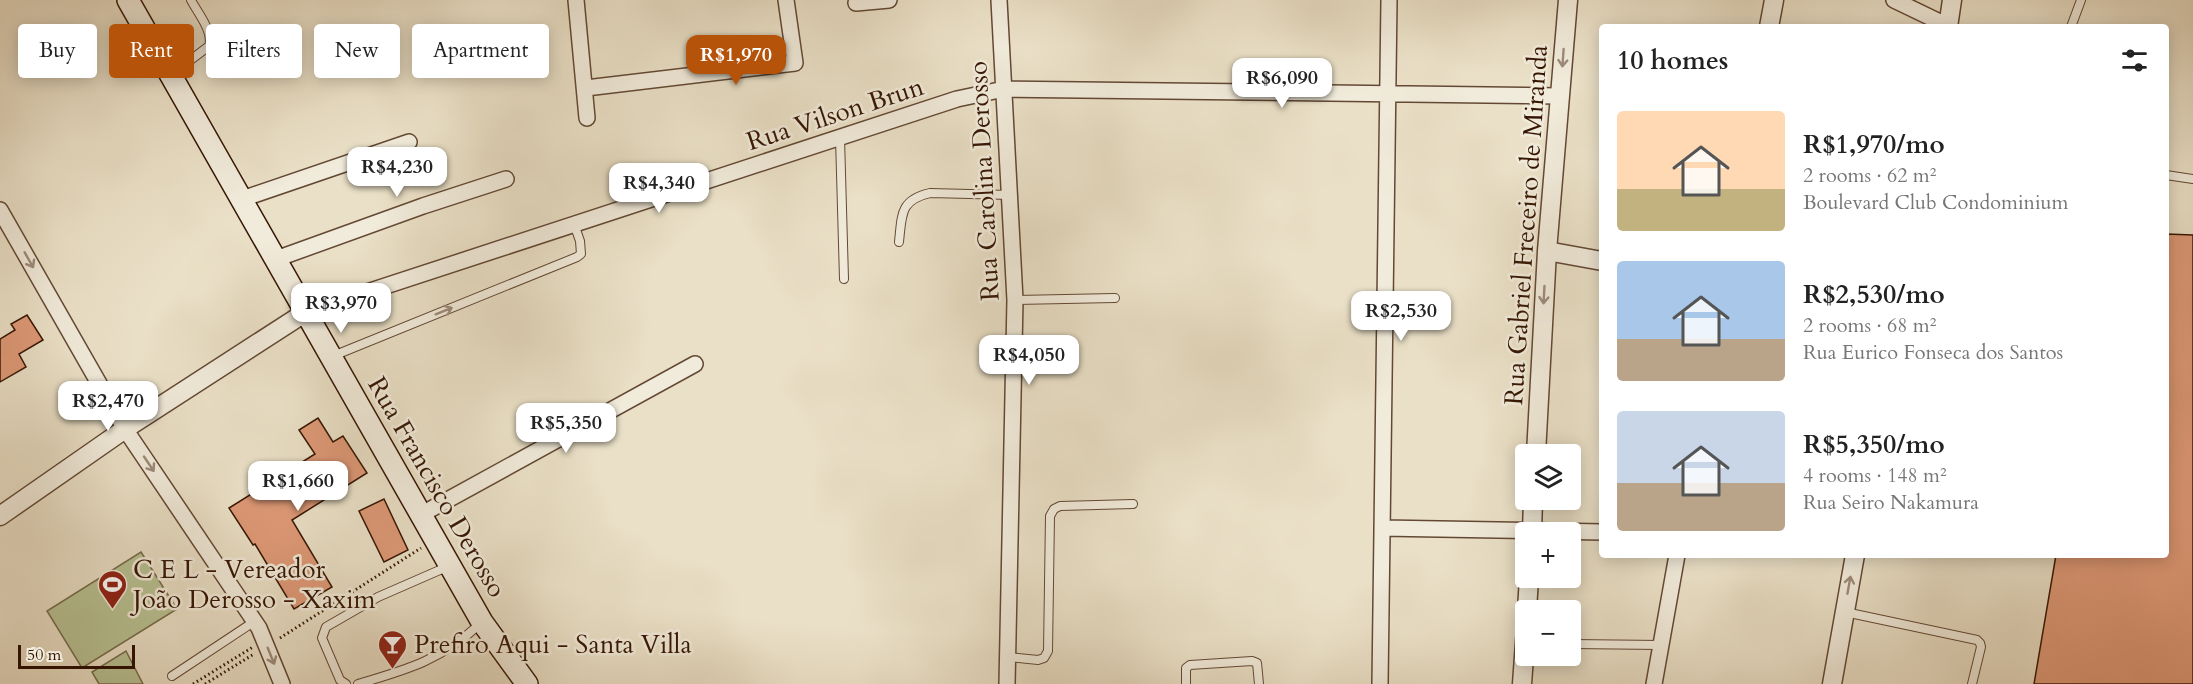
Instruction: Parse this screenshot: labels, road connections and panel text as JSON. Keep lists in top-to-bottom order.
{
  "streets": {
    "main road": ["Rua Francisco Derosso"],
    "street": ["Rua Vilson Brun", "Rua Carolina Derosso", "Rua Gabriel Freceiro de Miranda"]
  },
  "crossings": [
    ["Rua Vilson Brun", "Rua Carolina Derosso"],
    ["Rua Vilson Brun", "Rua Gabriel Freceiro de Miranda"],
    ["Rua Vilson Brun", "Rua Francisco Derosso"]
  ],
  "places": {
    "sports": ["C E L - Vereador João Derosso - Xaxim"],
    "bar": ["Prefiro Aqui - Santa Villa"]
  },
  "scale_bar": "50 m",
  "page": {
    "chip": [
      "Buy",
      "Rent",
      "Filters",
      "New",
      "Apartment"
    ],
    "heading": "10 homes",
    "price": [
      "R$1,970",
      "R$6,090",
      "R$4,230",
      "R$4,340",
      "R$3,970",
      "R$2,530",
      "R$4,050",
      "R$2,470",
      "R$5,350",
      "R$1,660"
    ],
    "list": [
      {
        "name": "R$1,970/mo",
        "note": "2 rooms · 62 m² · Boulevard Club Condominium"
      },
      {
        "name": "R$2,530/mo",
        "note": "2 rooms · 68 m² · Rua Eurico Fonseca dos Santos"
      },
      {
        "name": "R$5,350/mo",
        "note": "4 rooms · 148 m² · Rua Seiro Nakamura"
      }
    ],
    "map_buttons": ["+", "−"],
    "scale": "50 m"
  }
}
